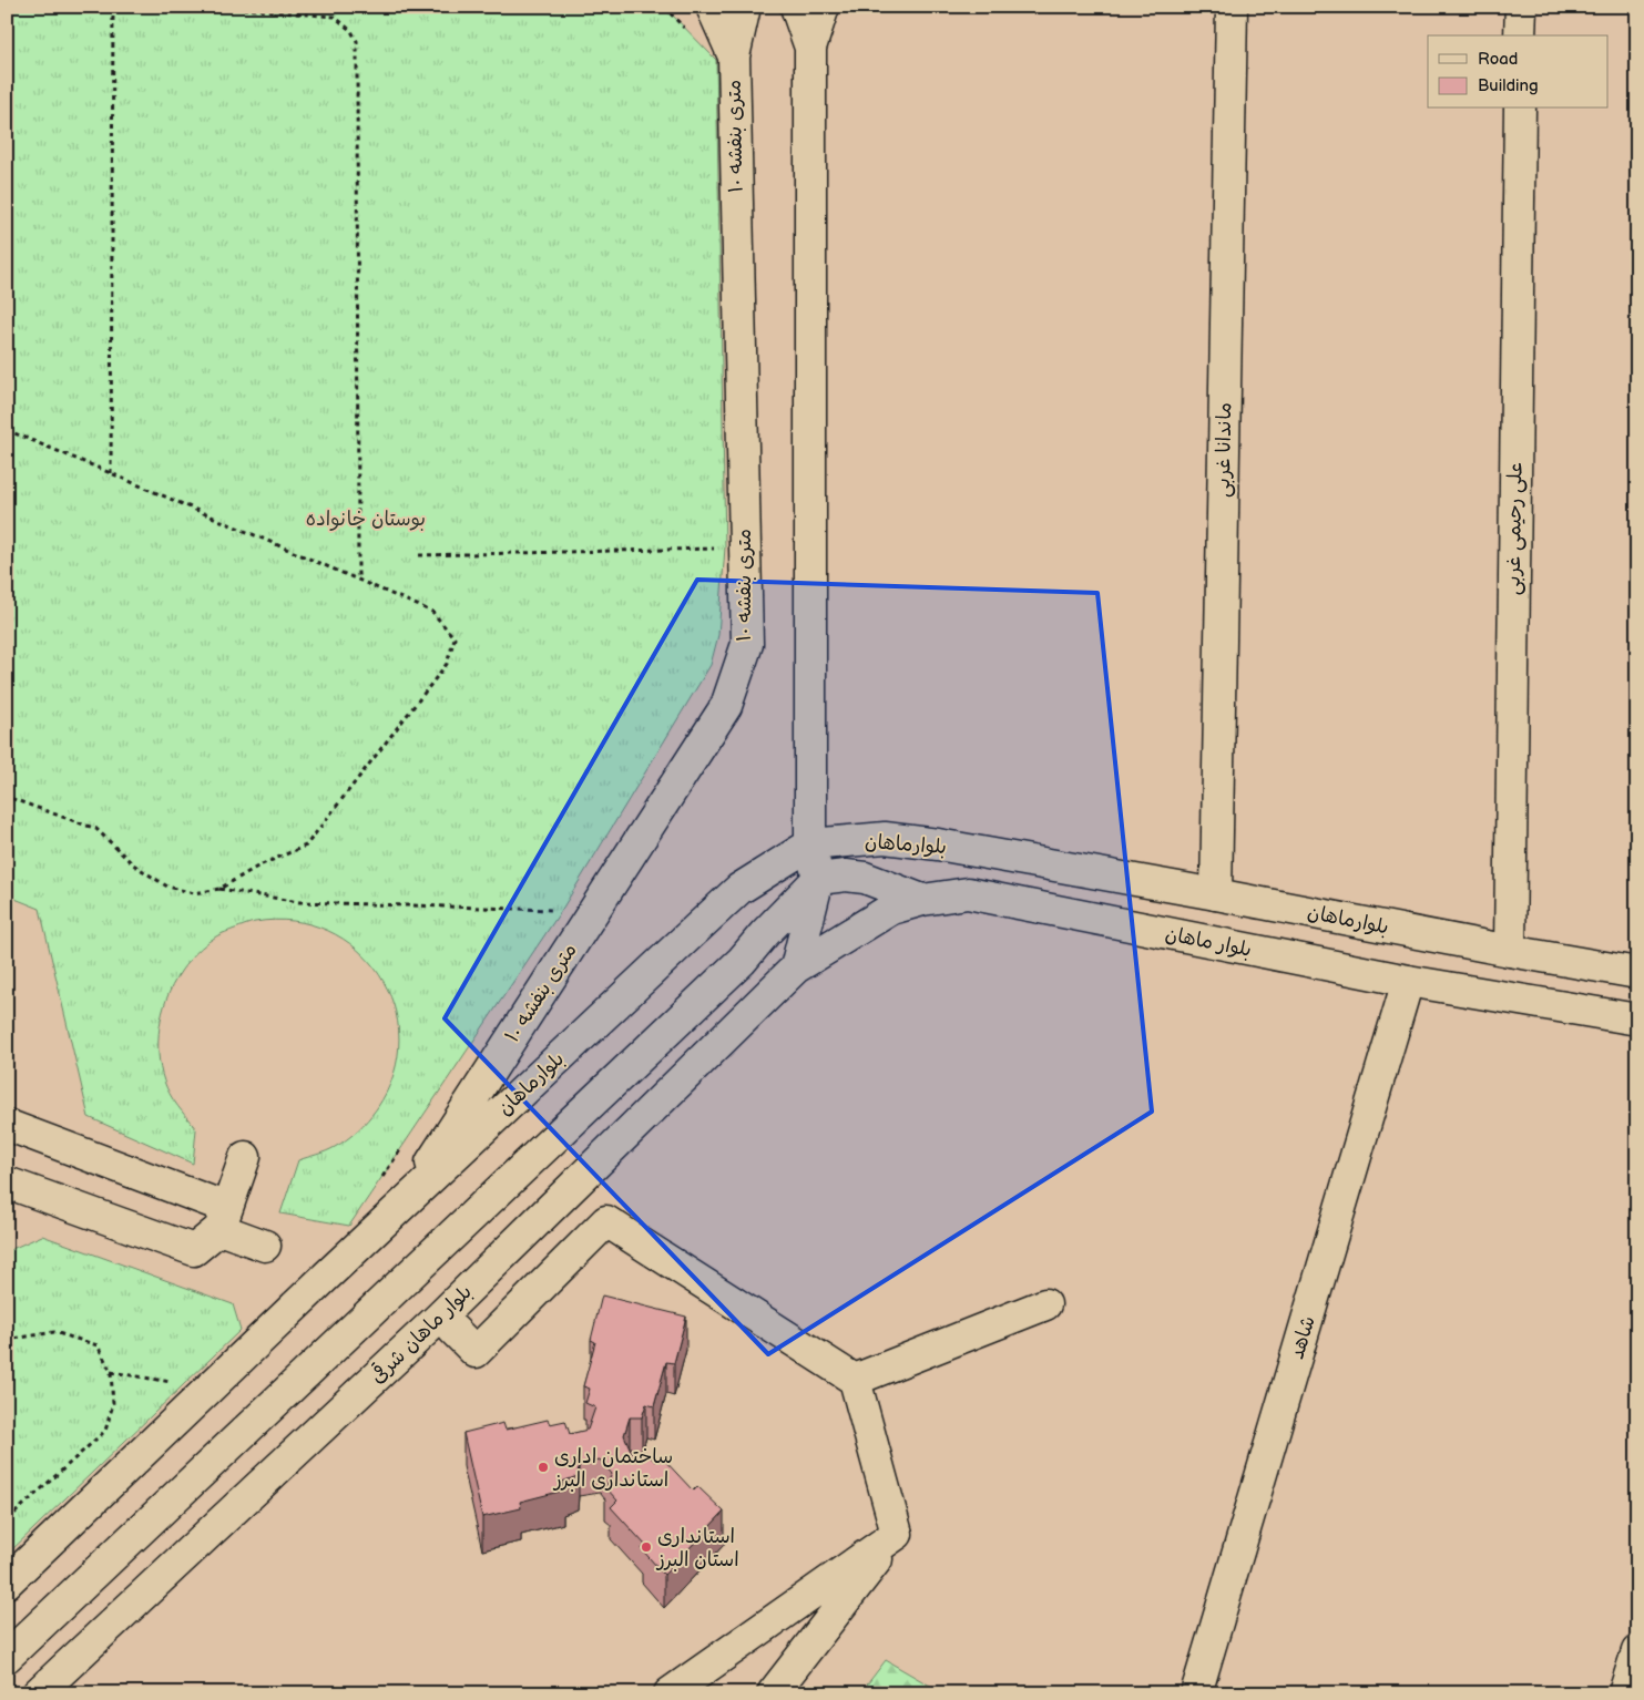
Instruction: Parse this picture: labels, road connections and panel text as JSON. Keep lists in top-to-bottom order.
{
  "streets": {
    "main road": [
      "۱۰ متری بنفشه",
      "ماندانا غربی",
      "علی رحیمی غربی",
      "بلوارماهان",
      "بلوار ماهان",
      "بلوار ماهان شرقی",
      "شاهد"
    ]
  },
  "crossings": [
    ["۱۰ متری بنفشه", "بلوارماهان"],
    ["ماندانا غربی", "بلوارماهان"],
    ["علی رحیمی غربی", "بلوارماهان"],
    ["بلوار ماهان", "بلوار ماهان شرقی"],
    ["بلوار ماهان", "شاهد"]
  ],
  "parks": ["بوستان خانواده"],
  "places": ["ساختمان اداری استانداری البرز", "استانداری استان البرز"],
  "legend": ["Road", "Building"]
}
